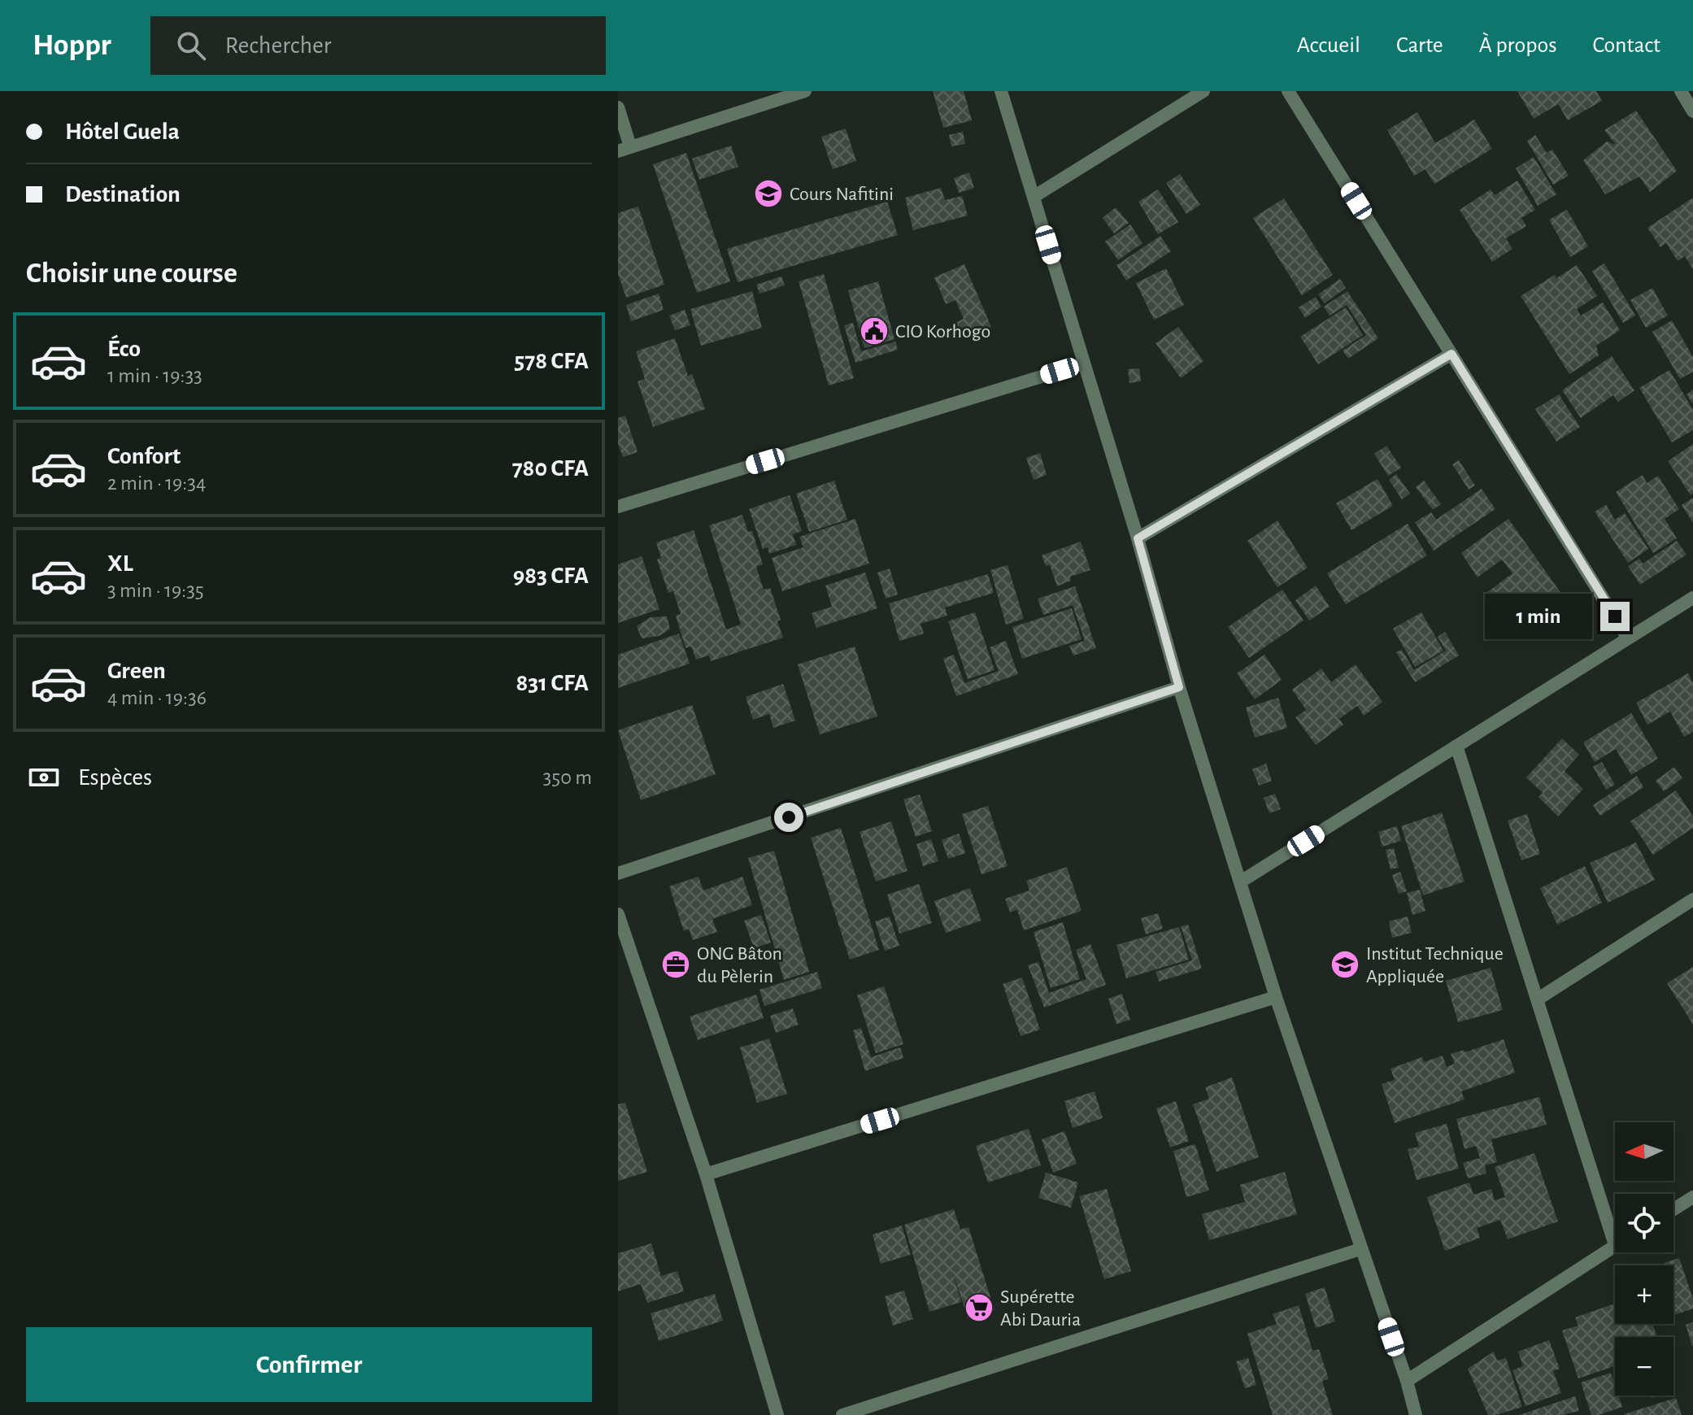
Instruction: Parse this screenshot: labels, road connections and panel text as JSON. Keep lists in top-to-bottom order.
{
  "places": {
    "school or university": ["Cours Nafitini", "Institut Technique Appliquée"],
    "public building": ["CIO Korhogo"],
    "office": ["ONG Bâton du Pèlerin"],
    "supermarket": ["Supérette Abi Dauria"]
  },
  "north": "left",
  "page": {
    "header": "Hoppr",
    "search": "Rechercher",
    "nav": [
      "Accueil",
      "Carte",
      "À propos",
      "Contact"
    ],
    "banner": ["Hôtel Guela", "Destination"],
    "heading": "Choisir une course",
    "list": [
      {
        "name": "Éco",
        "note": "1 min · 19:33",
        "value": "578 CFA"
      },
      {
        "name": "Confort",
        "note": "2 min · 19:34",
        "value": "780 CFA"
      },
      {
        "name": "XL",
        "note": "3 min · 19:35",
        "value": "983 CFA"
      },
      {
        "name": "Green",
        "note": "4 min · 19:36",
        "value": "831 CFA"
      }
    ],
    "bubble": "1 min",
    "pay": ["Espèces", "350 m"],
    "map_buttons": ["+", "−"],
    "buttons": "Confirmer"
  }
}
